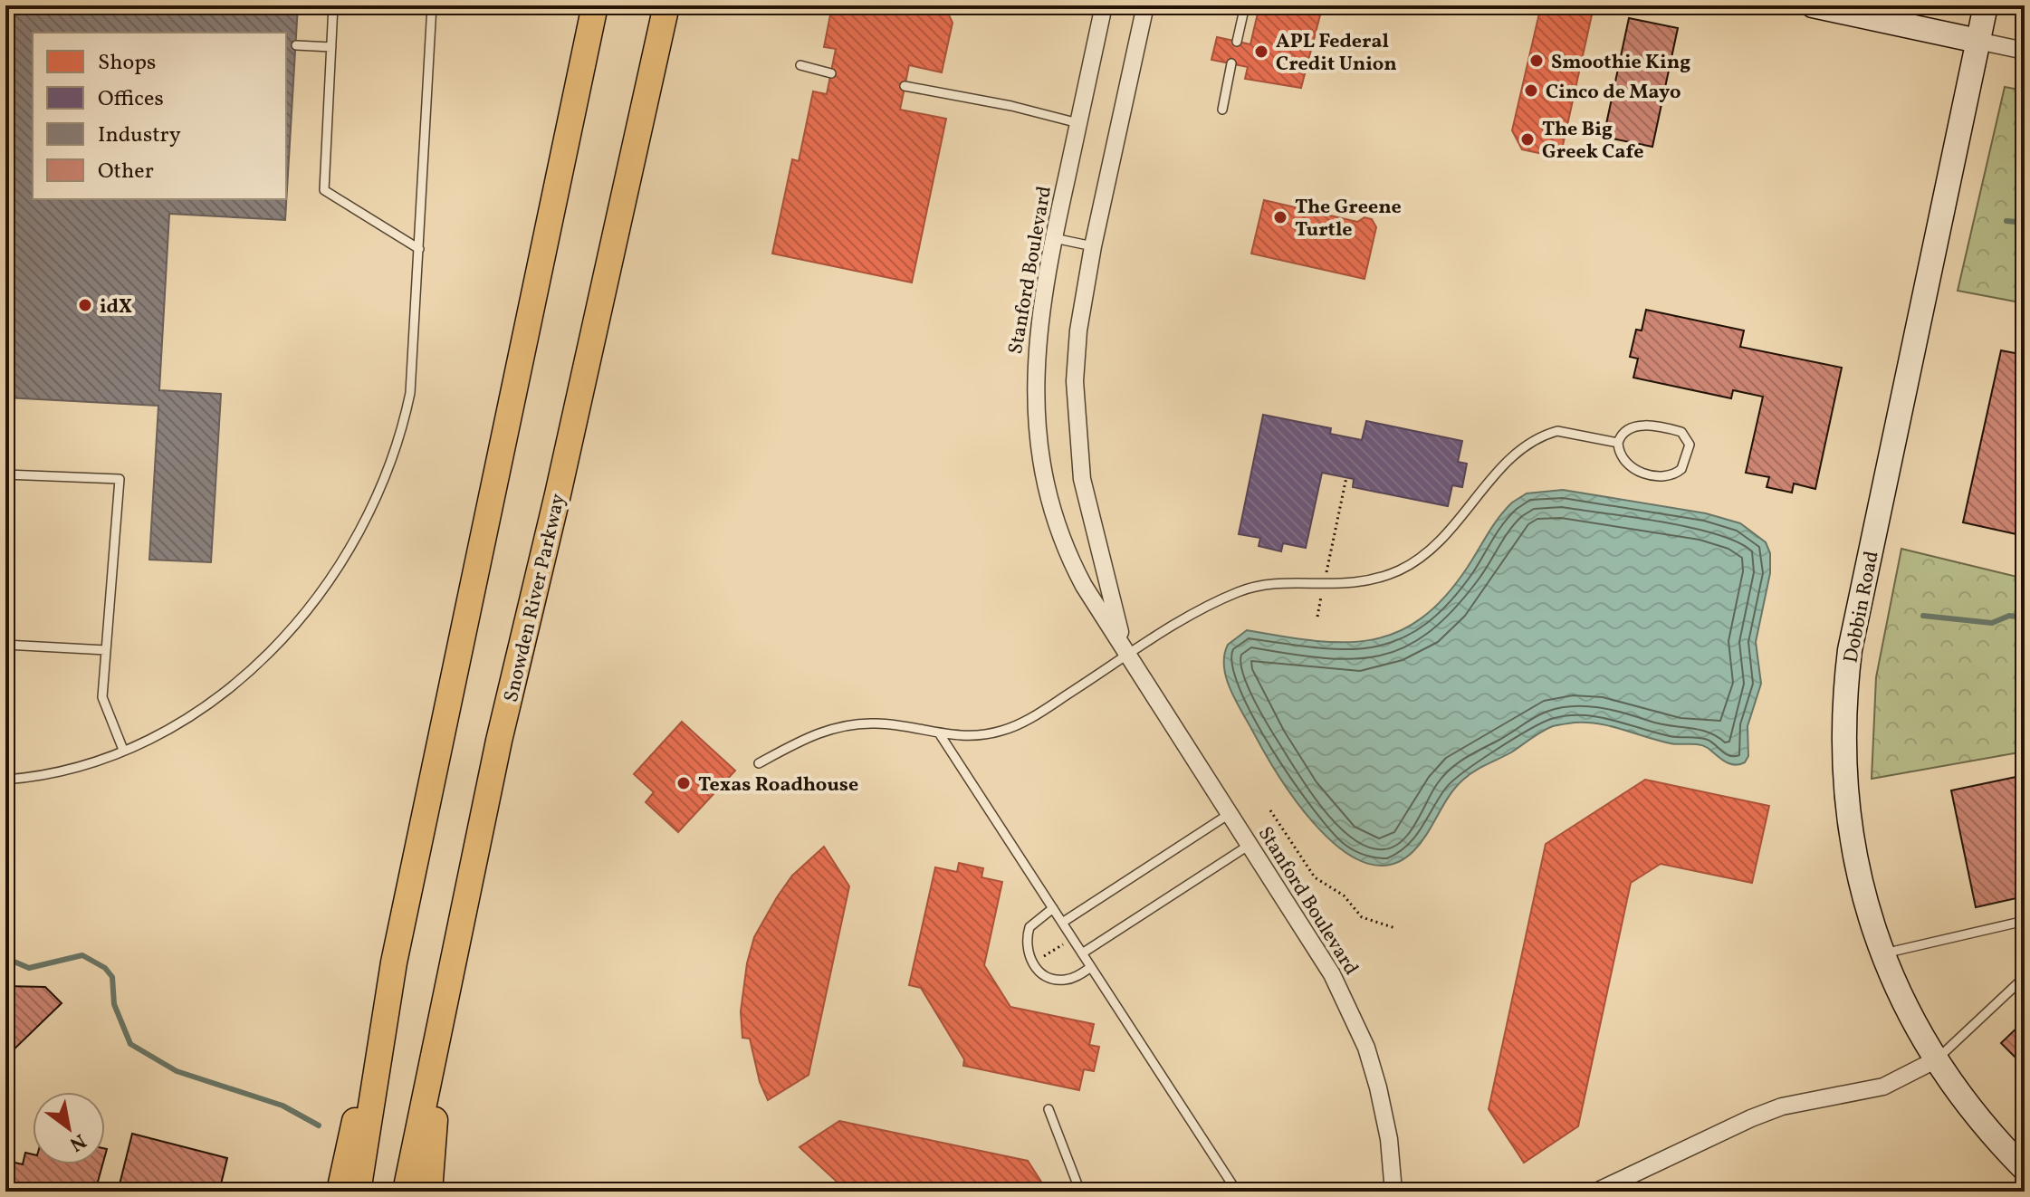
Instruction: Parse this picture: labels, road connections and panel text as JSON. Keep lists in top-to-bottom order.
{
  "streets": {
    "main road": ["Snowden River Parkway"],
    "street": ["Stanford Boulevard", "Dobbin Road"]
  },
  "places": [
    "APL Federal Credit Union",
    "Smoothie King",
    "Cinco de Mayo",
    "The Big Greek Cafe",
    "The Greene Turtle",
    "idX",
    "Texas Roadhouse"
  ],
  "legend": [
    "Shops",
    "Offices",
    "Industry",
    "Other"
  ],
  "north": "bottom right"
}
